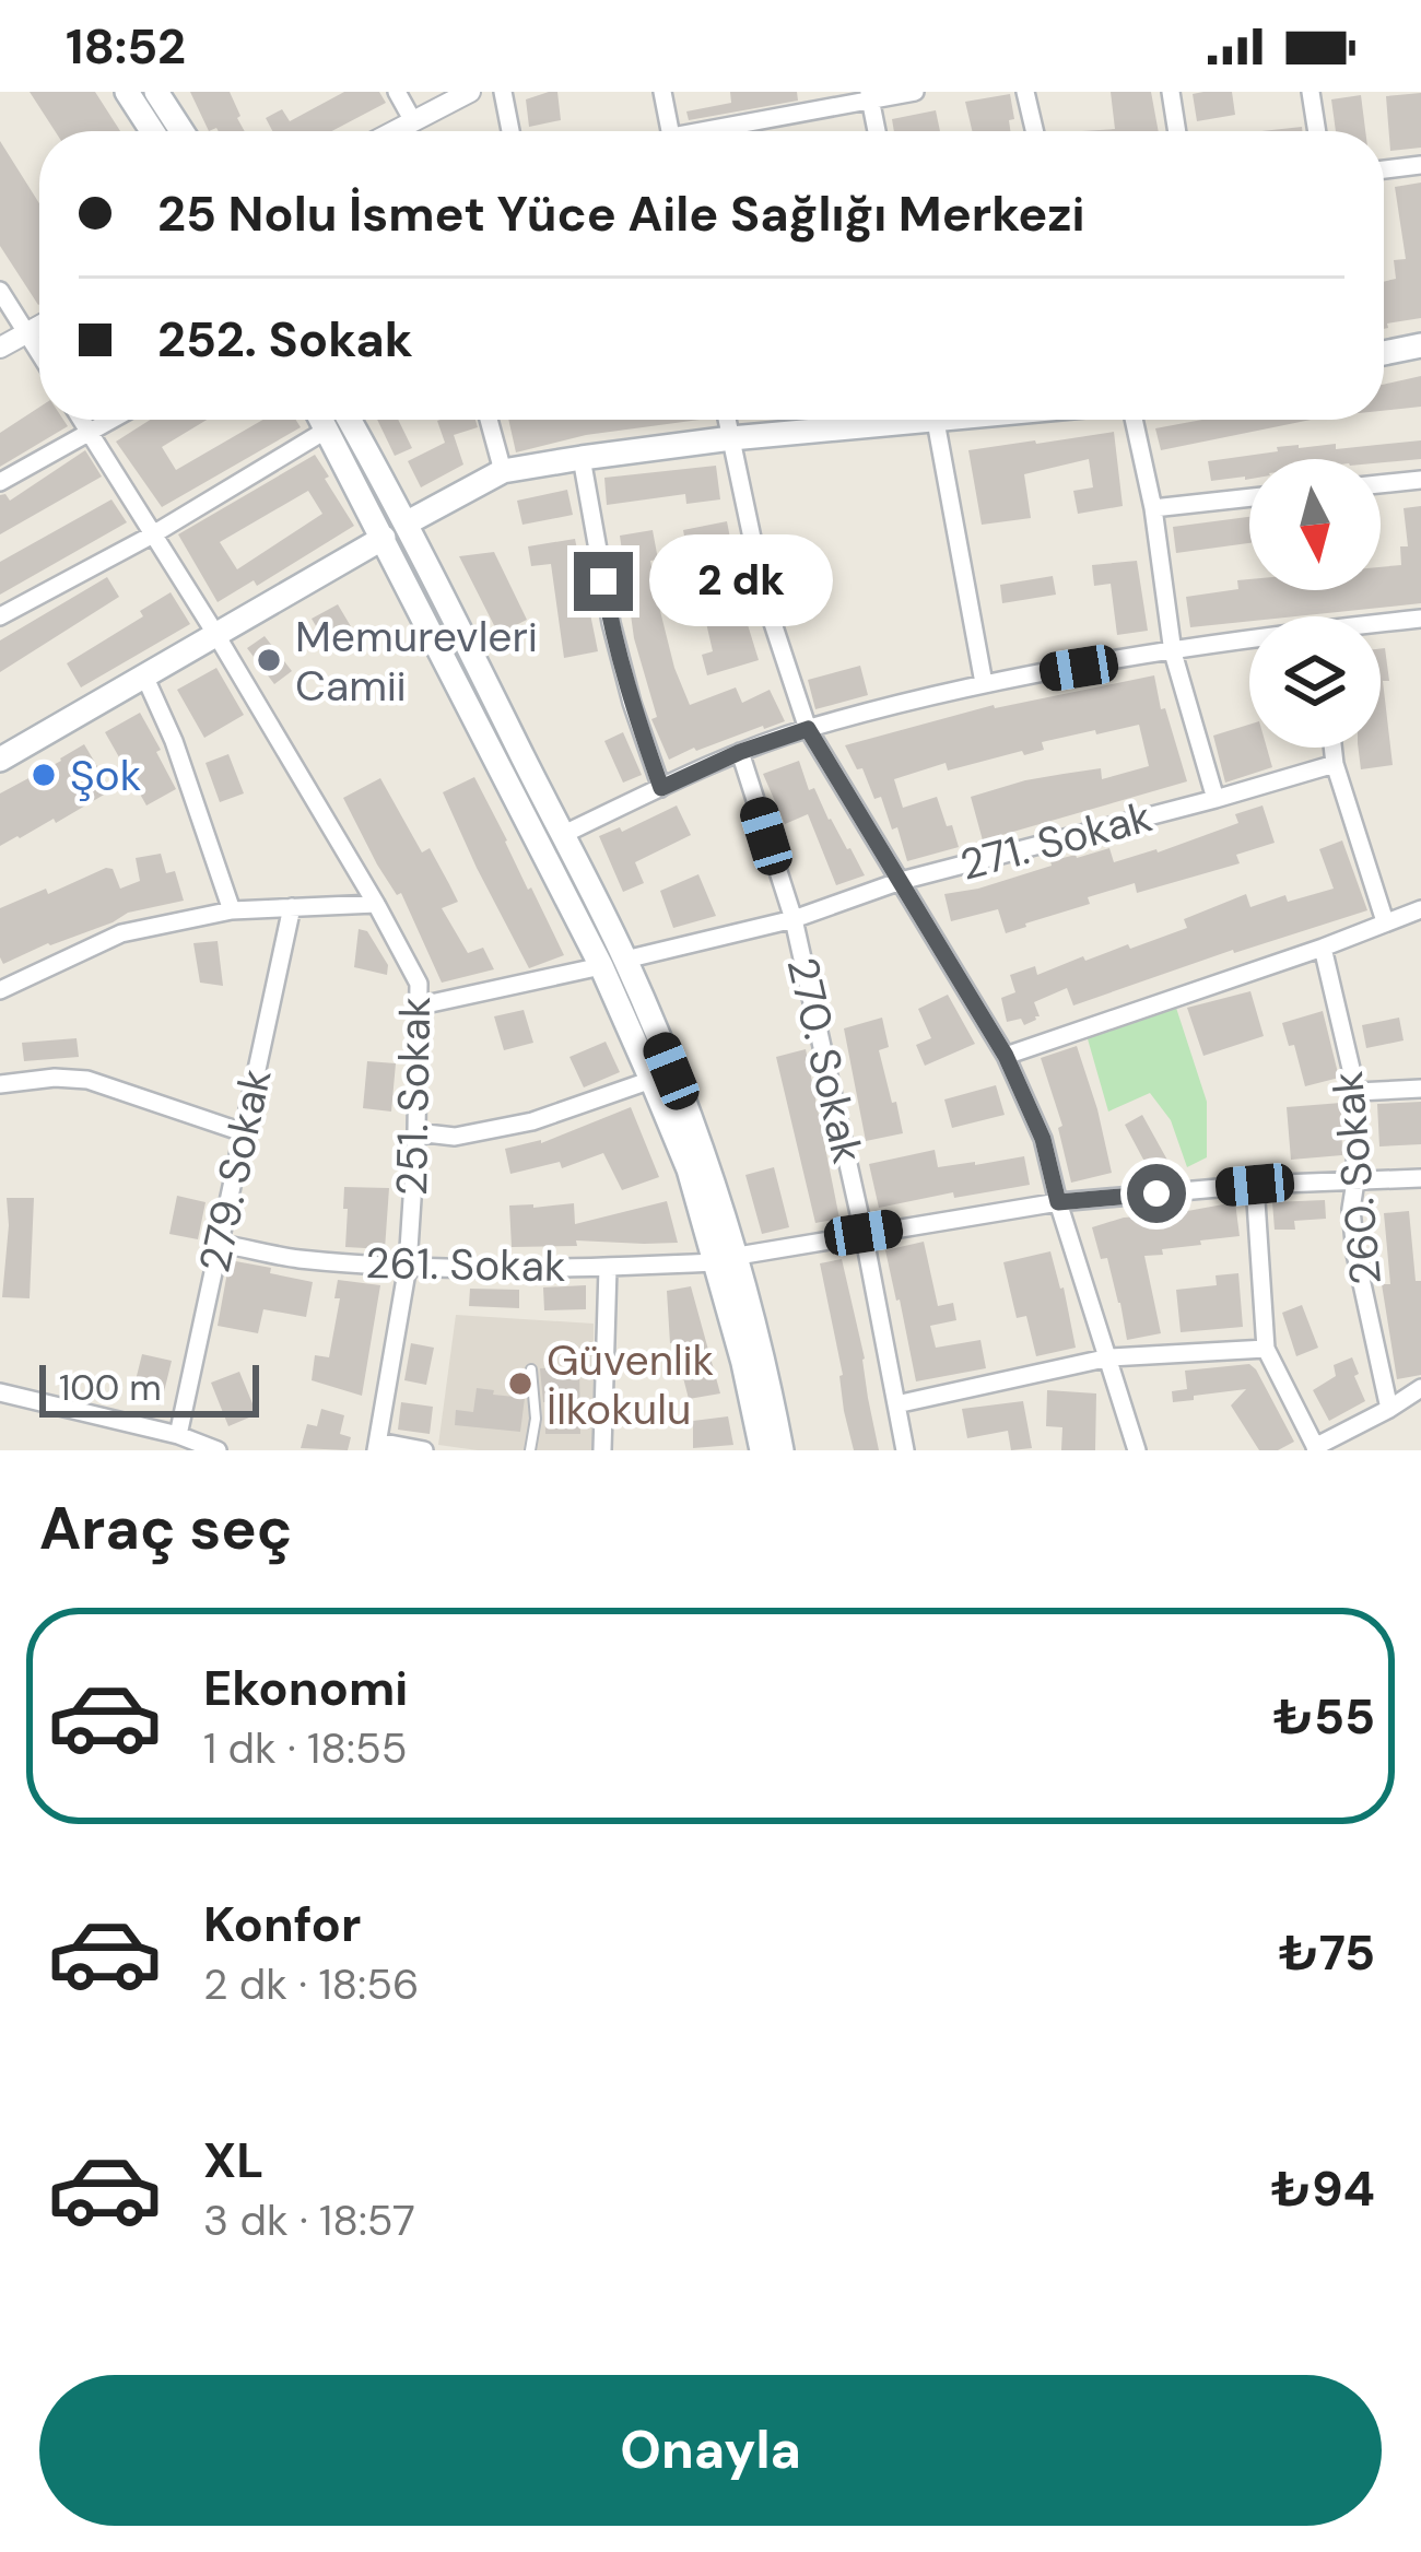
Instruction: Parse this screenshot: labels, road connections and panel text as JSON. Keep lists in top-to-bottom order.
{
  "streets": {
    "street": [
      "271. Sokak",
      "270. Sokak",
      "251. Sokak",
      "279. Sokak",
      "260. Sokak",
      "261. Sokak"
    ]
  },
  "crossings": [
    ["271. Sokak", "270. Sokak"],
    ["271. Sokak", "251. Sokak"],
    ["270. Sokak", "261. Sokak"],
    ["251. Sokak", "261. Sokak"],
    ["279. Sokak", "261. Sokak"],
    ["260. Sokak", "261. Sokak"]
  ],
  "places": ["Memurevleri Camii", "Şok", "Güvenlik İlkokulu"],
  "scale_bar": "100 m",
  "north": "bottom",
  "page": {
    "status": "18:52",
    "banner": ["25 Nolu İsmet Yüce Aile Sağlığı Merkezi", "252. Sokak"],
    "bubble": "2 dk",
    "scale": "100 m",
    "heading": "Araç seç",
    "list": [
      {
        "name": "Ekonomi",
        "note": "1 dk · 18:55",
        "value": "₺55"
      },
      {
        "name": "Konfor",
        "note": "2 dk · 18:56",
        "value": "₺75"
      },
      {
        "name": "XL",
        "note": "3 dk · 18:57",
        "value": "₺94"
      }
    ],
    "buttons": "Onayla"
  }
}
